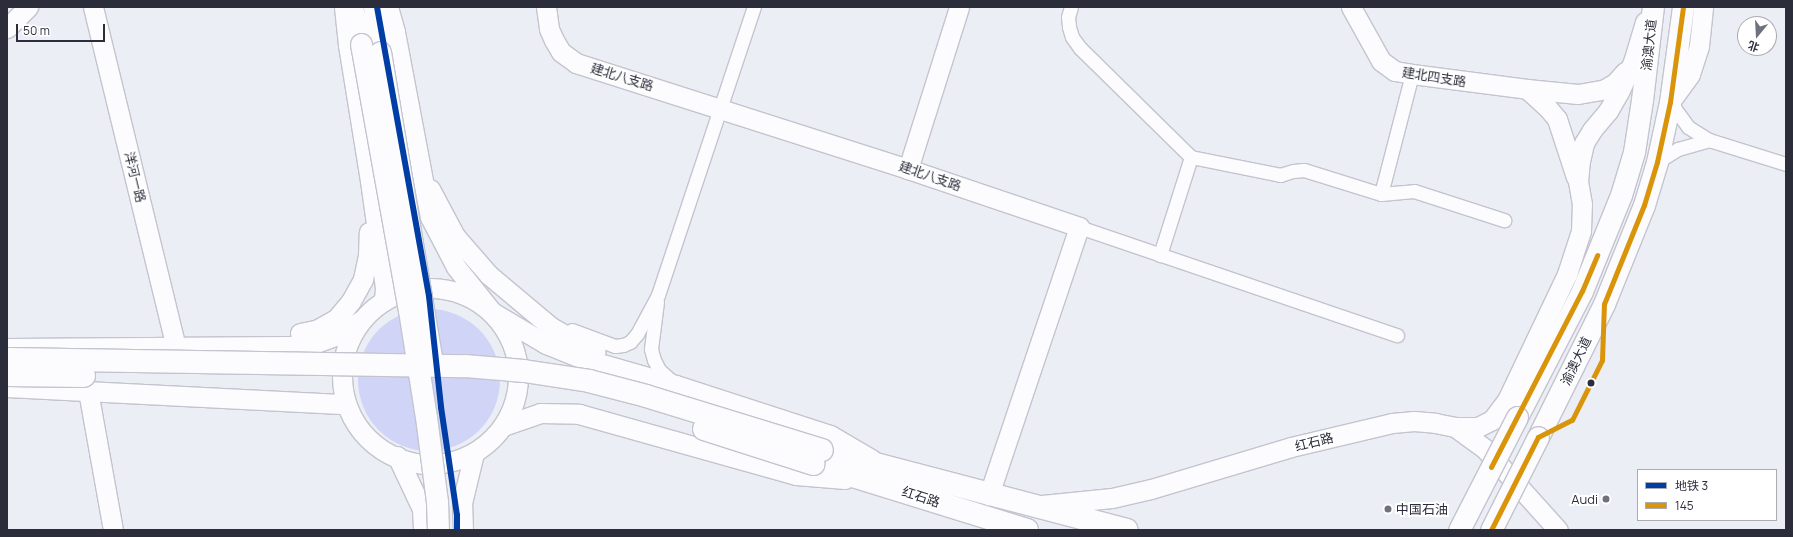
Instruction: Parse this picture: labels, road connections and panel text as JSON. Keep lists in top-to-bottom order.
{
  "streets": {
    "highway": ["红石路"],
    "main road": ["渝澳大道"],
    "street": ["建北八支路", "建北四支路", "洋河一路"]
  },
  "places": ["Audi", "中国石油"],
  "lines": ["metro line 3", "transit line 145"],
  "legend": ["地铁 3", "145"],
  "scale_bar": "50 m",
  "north": "bottom"
}
